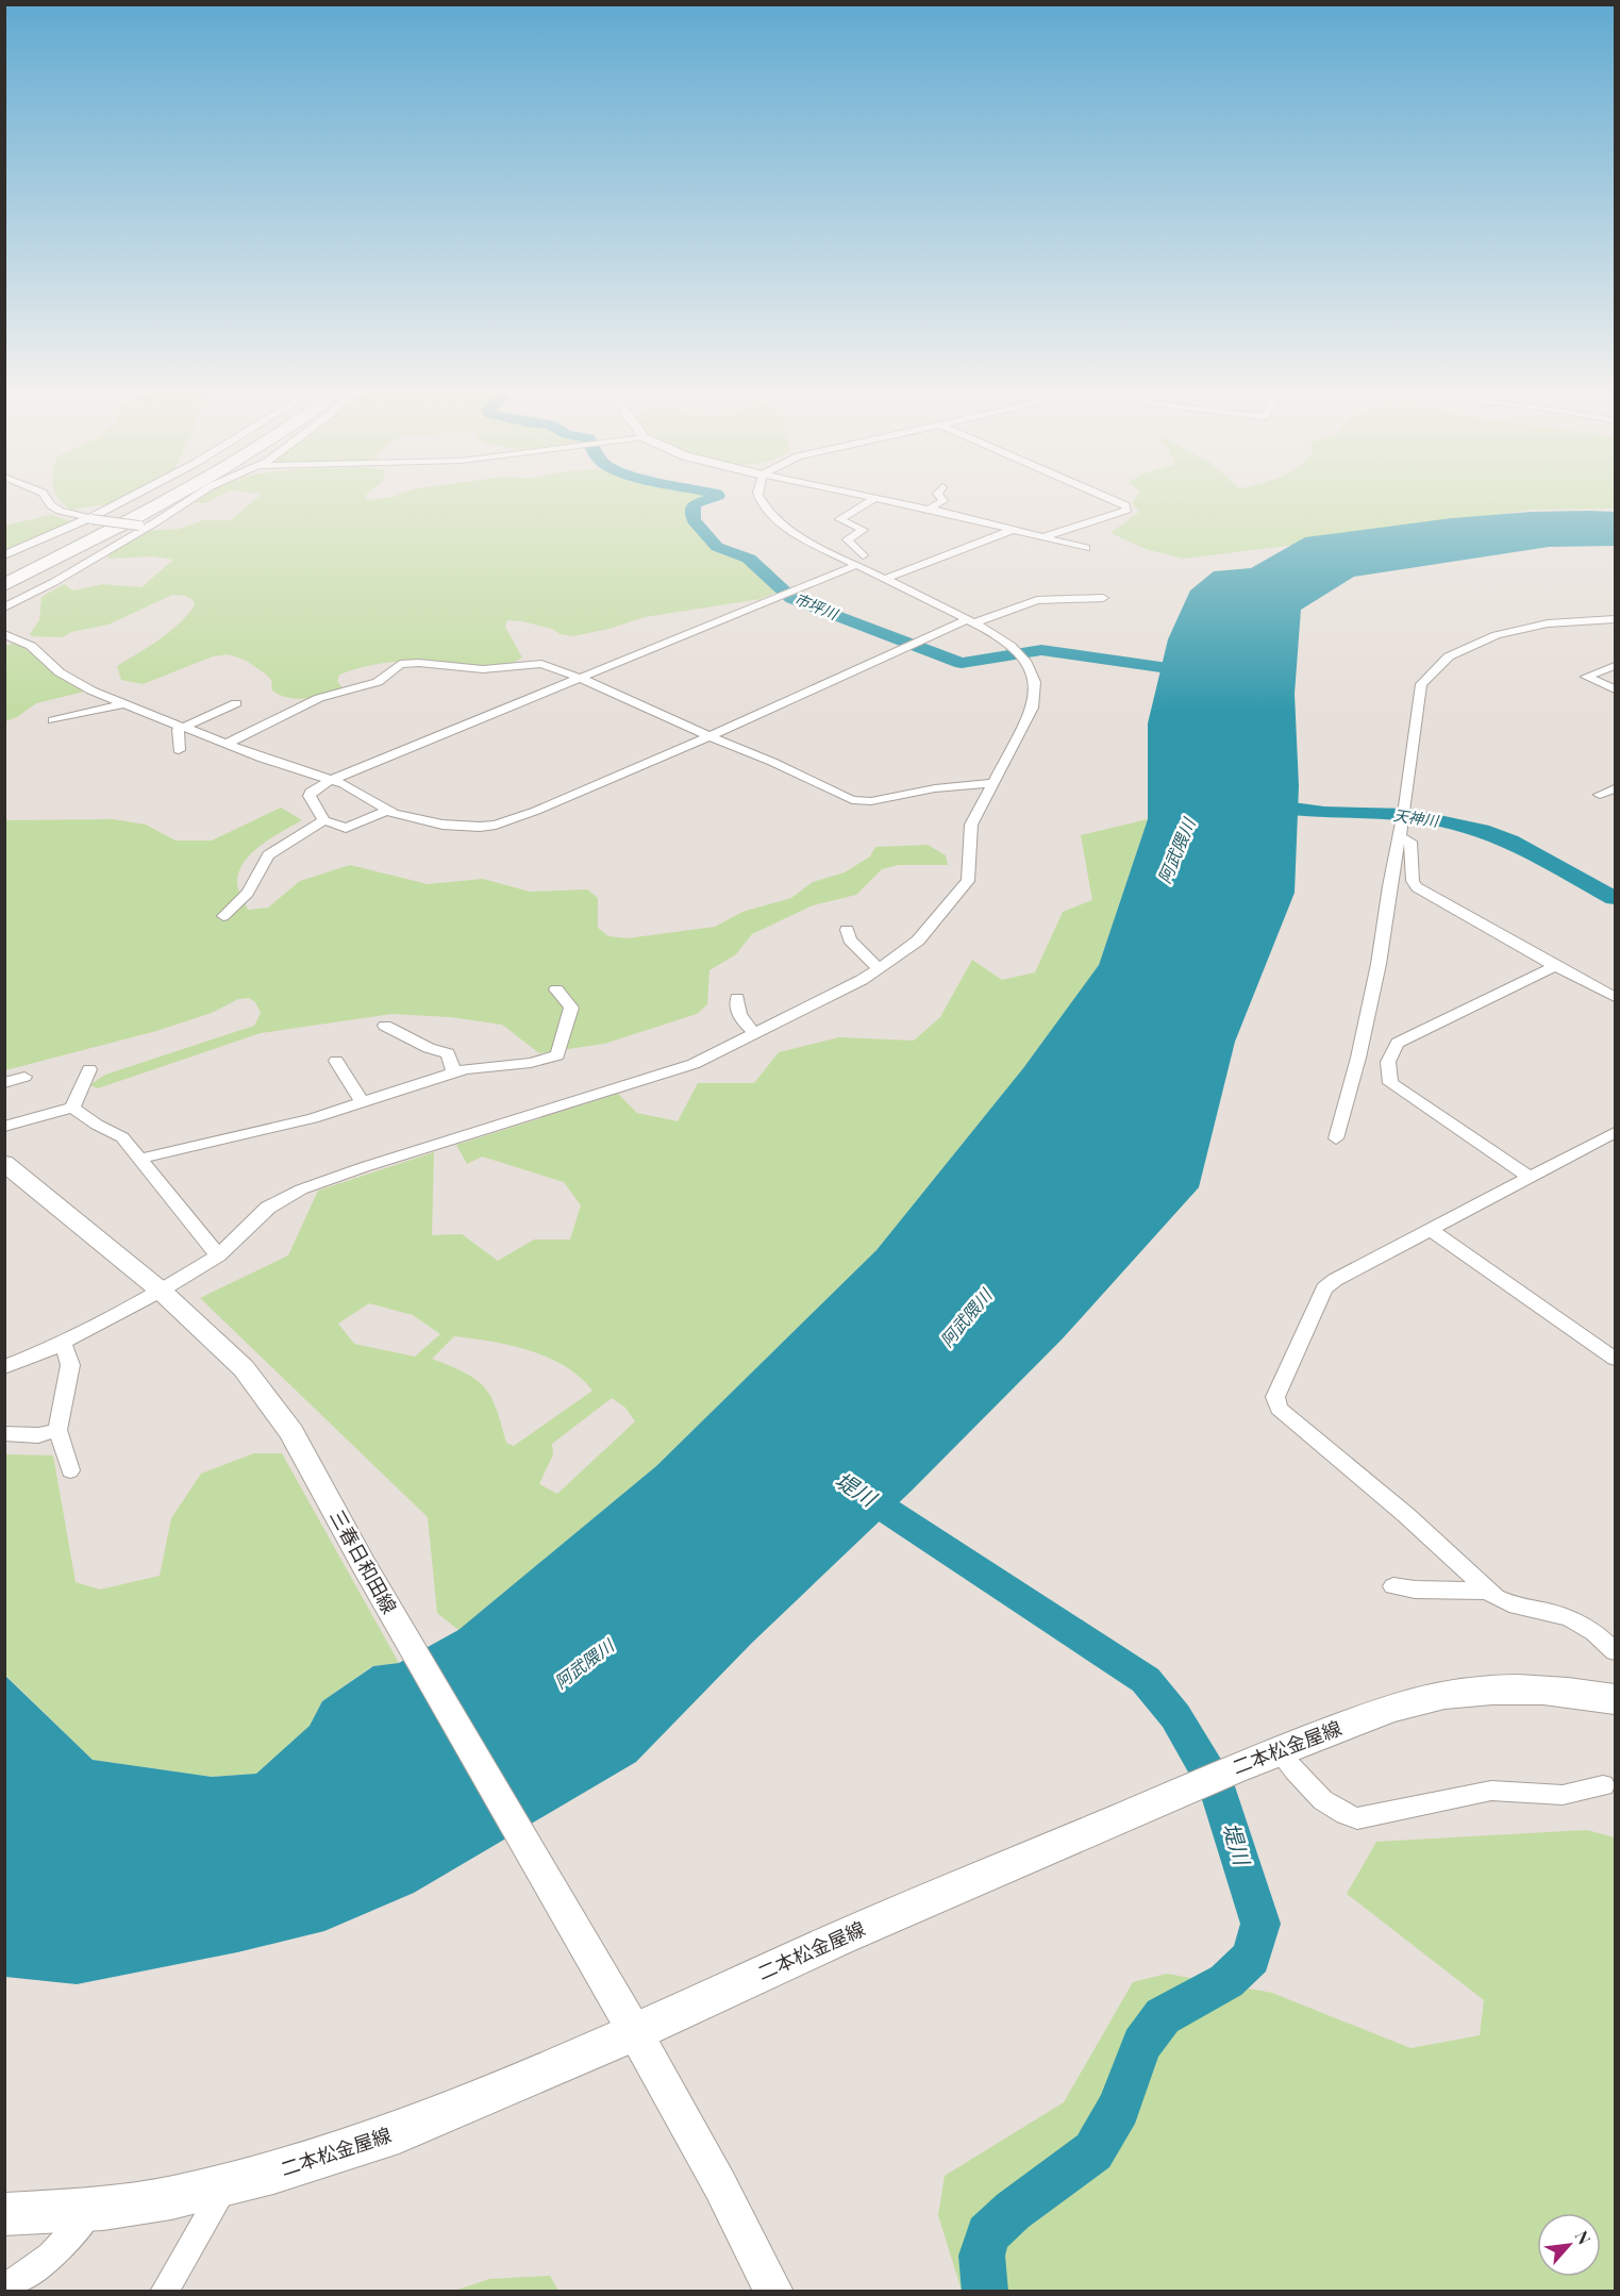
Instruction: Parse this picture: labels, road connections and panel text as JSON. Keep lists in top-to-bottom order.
{
  "streets": {
    "main road": ["三春日和田線", "二本松金屋線"]
  },
  "crossings": [
    ["三春日和田線", "二本松金屋線"]
  ],
  "water": [
    "市坪川",
    "天神川",
    "阿武隈川",
    "堤川"
  ],
  "north": "top right"
}
